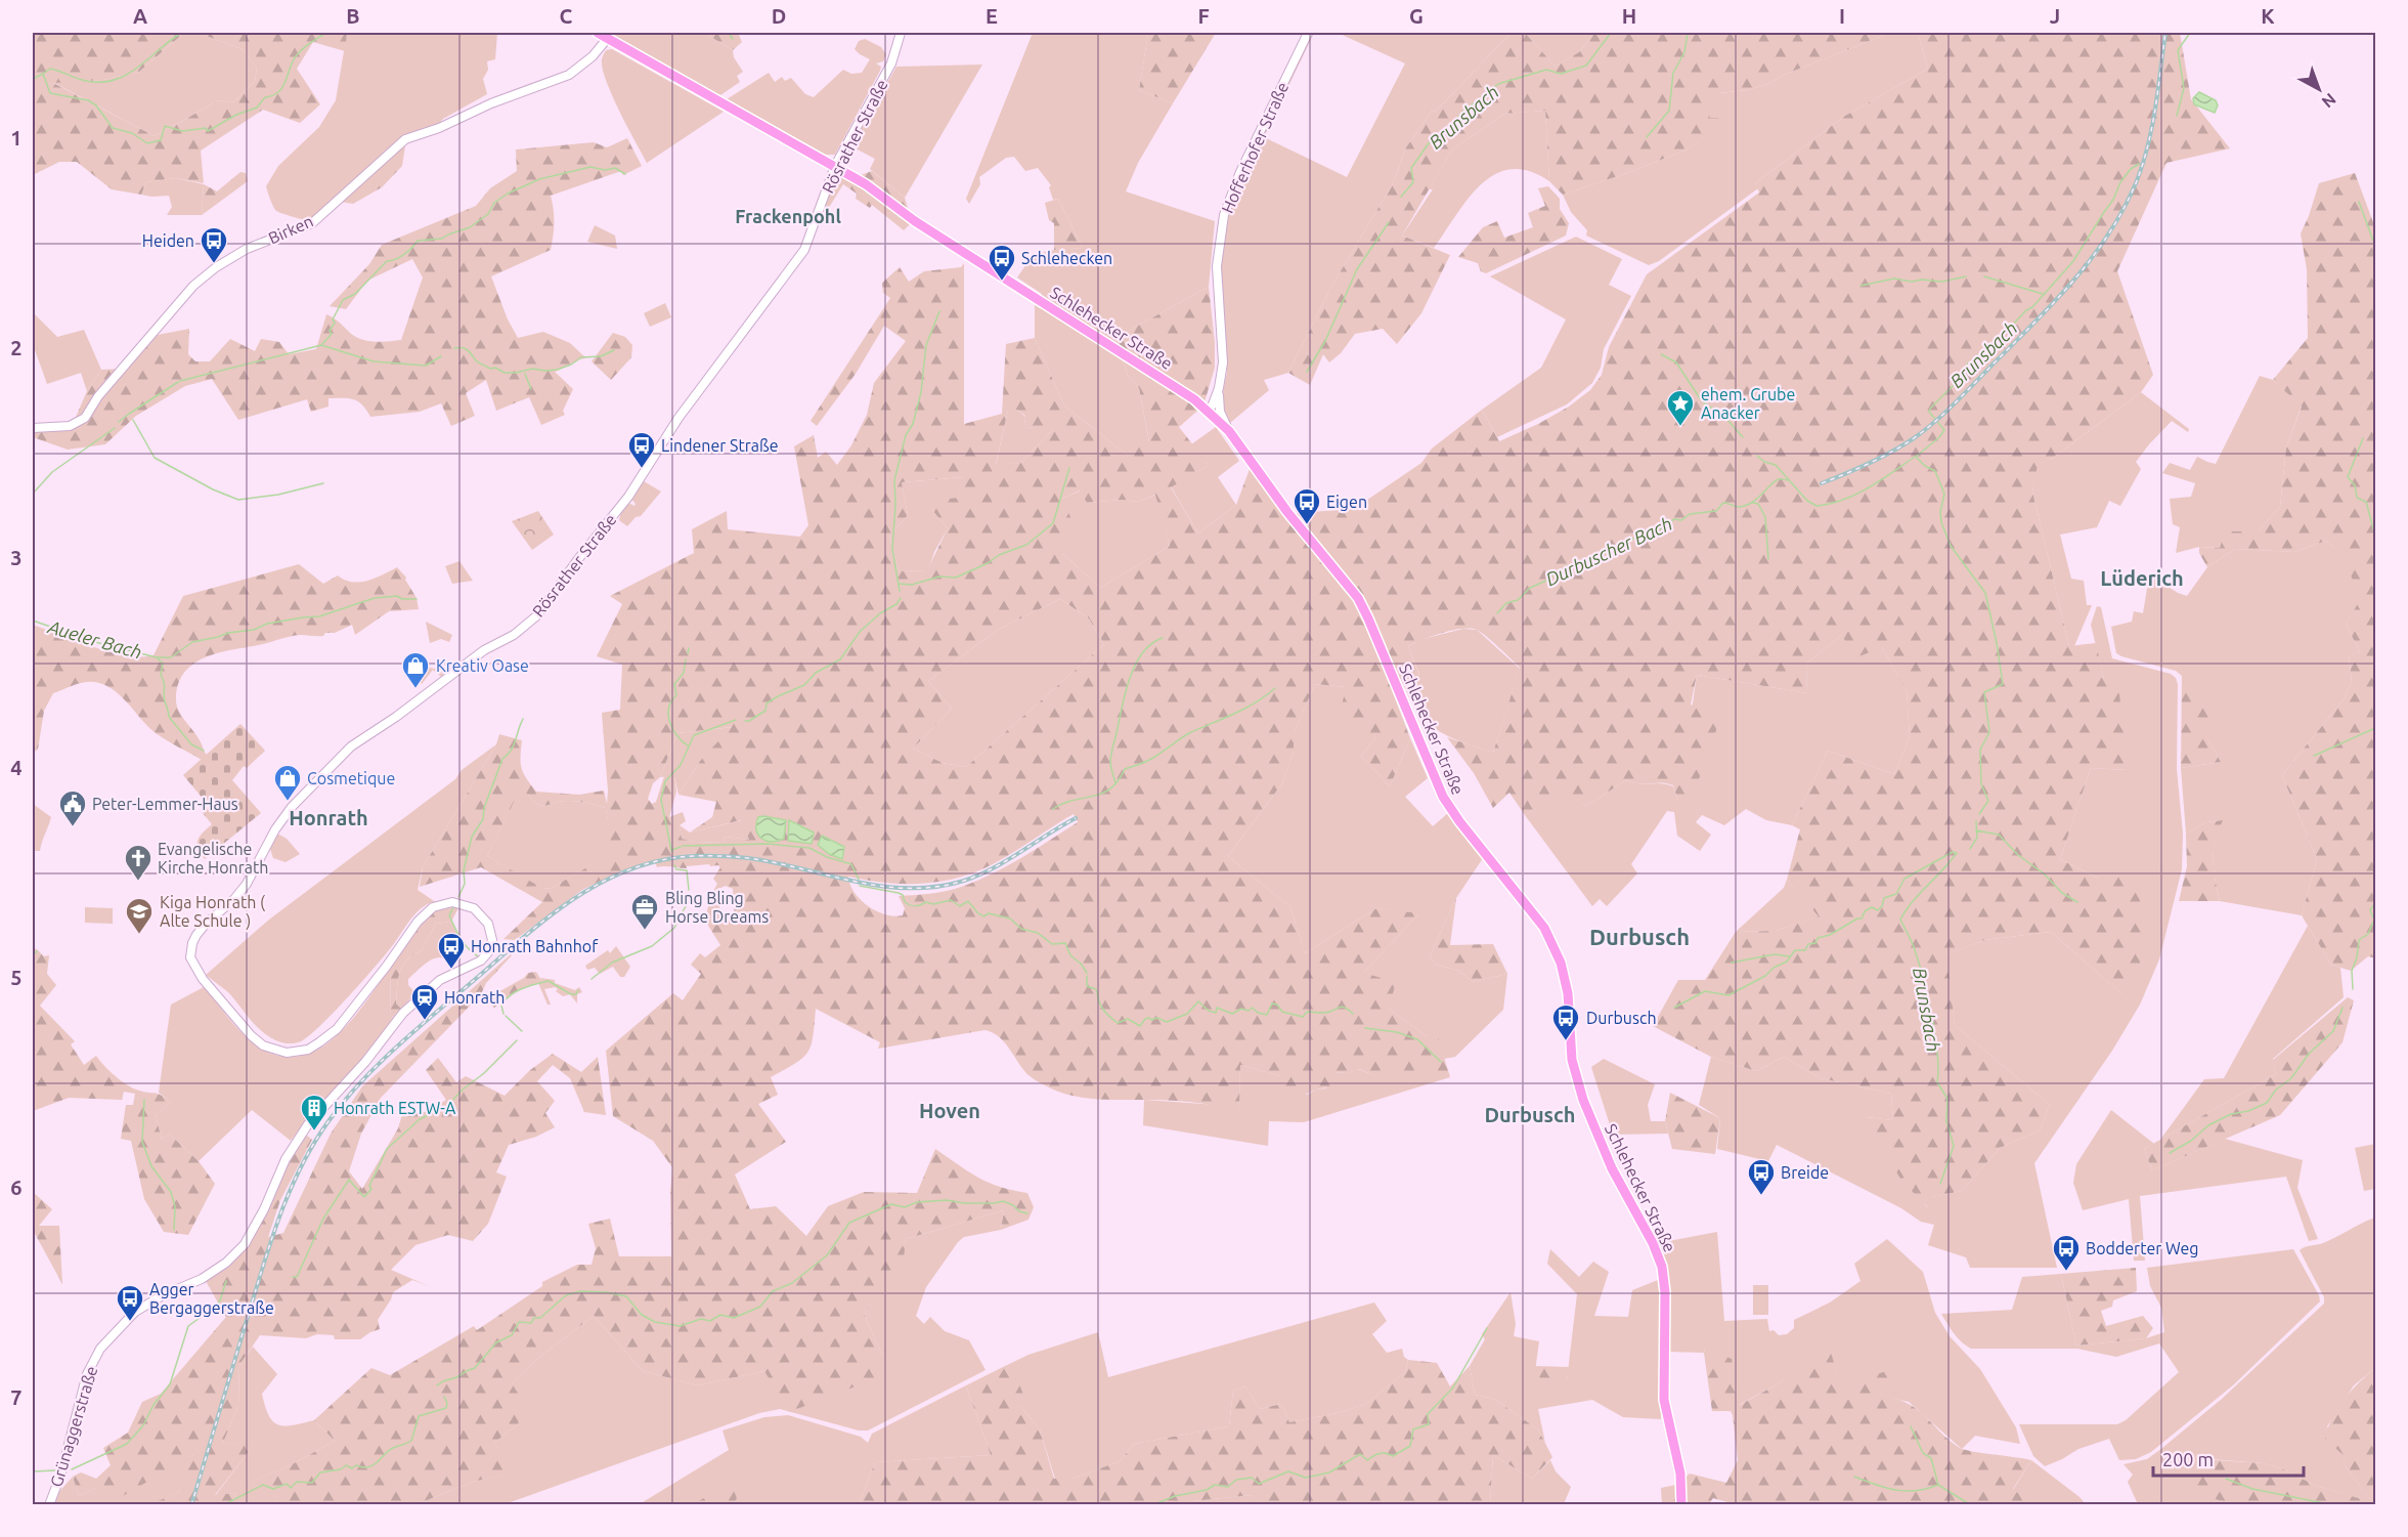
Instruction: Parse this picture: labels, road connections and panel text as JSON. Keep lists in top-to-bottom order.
{
  "streets": {
    "main road": ["Schlehecker Straße"],
    "street": [
      "Rösrather Straße",
      "Hofferhofer Straße",
      "Birken",
      "Grünaggerstraße"
    ]
  },
  "crossings": [
    ["Rösrather Straße", "Schlehecker Straße"],
    ["Rösrather Straße", "Grünaggerstraße"],
    ["Hofferhofer Straße", "Schlehecker Straße"],
    ["Birken", "Schlehecker Straße"]
  ],
  "districts": [
    "Frackenpohl",
    "Lüderich",
    "Honrath",
    "Durbusch",
    "Hoven",
    "Durbusch"
  ],
  "water": ["Brunsbach", "Durbuscher Bach", "Aueler Bach"],
  "places": {
    "bus stop": [
      "Heiden",
      "Schlehecken",
      "Lindener Straße",
      "Eigen",
      "Honrath Bahnhof",
      "Durbusch",
      "Breide",
      "Bodderter Weg",
      "Agger Bergaggerstraße"
    ],
    "place": ["ehem. Grube Anacker"],
    "shop": ["Kreativ Oase", "Cosmetique"],
    "public building": ["Peter-Lemmer-Haus"],
    "church": ["Evangelische Kirche Honrath"],
    "office": ["Bling Bling Horse Dreams"],
    "school or university": ["Kiga Honrath ( Alte Schule )"],
    "station": ["Honrath"],
    "building": ["Honrath ESTW-A"]
  },
  "scale_bar": "200 m",
  "north": "bottom right",
  "grid": {
    "columns": [
      "A",
      "B",
      "C",
      "D",
      "E",
      "F",
      "G",
      "H",
      "I",
      "J",
      "K"
    ],
    "rows": [
      "1",
      "2",
      "3",
      "4",
      "5",
      "6",
      "7"
    ]
  }
}
